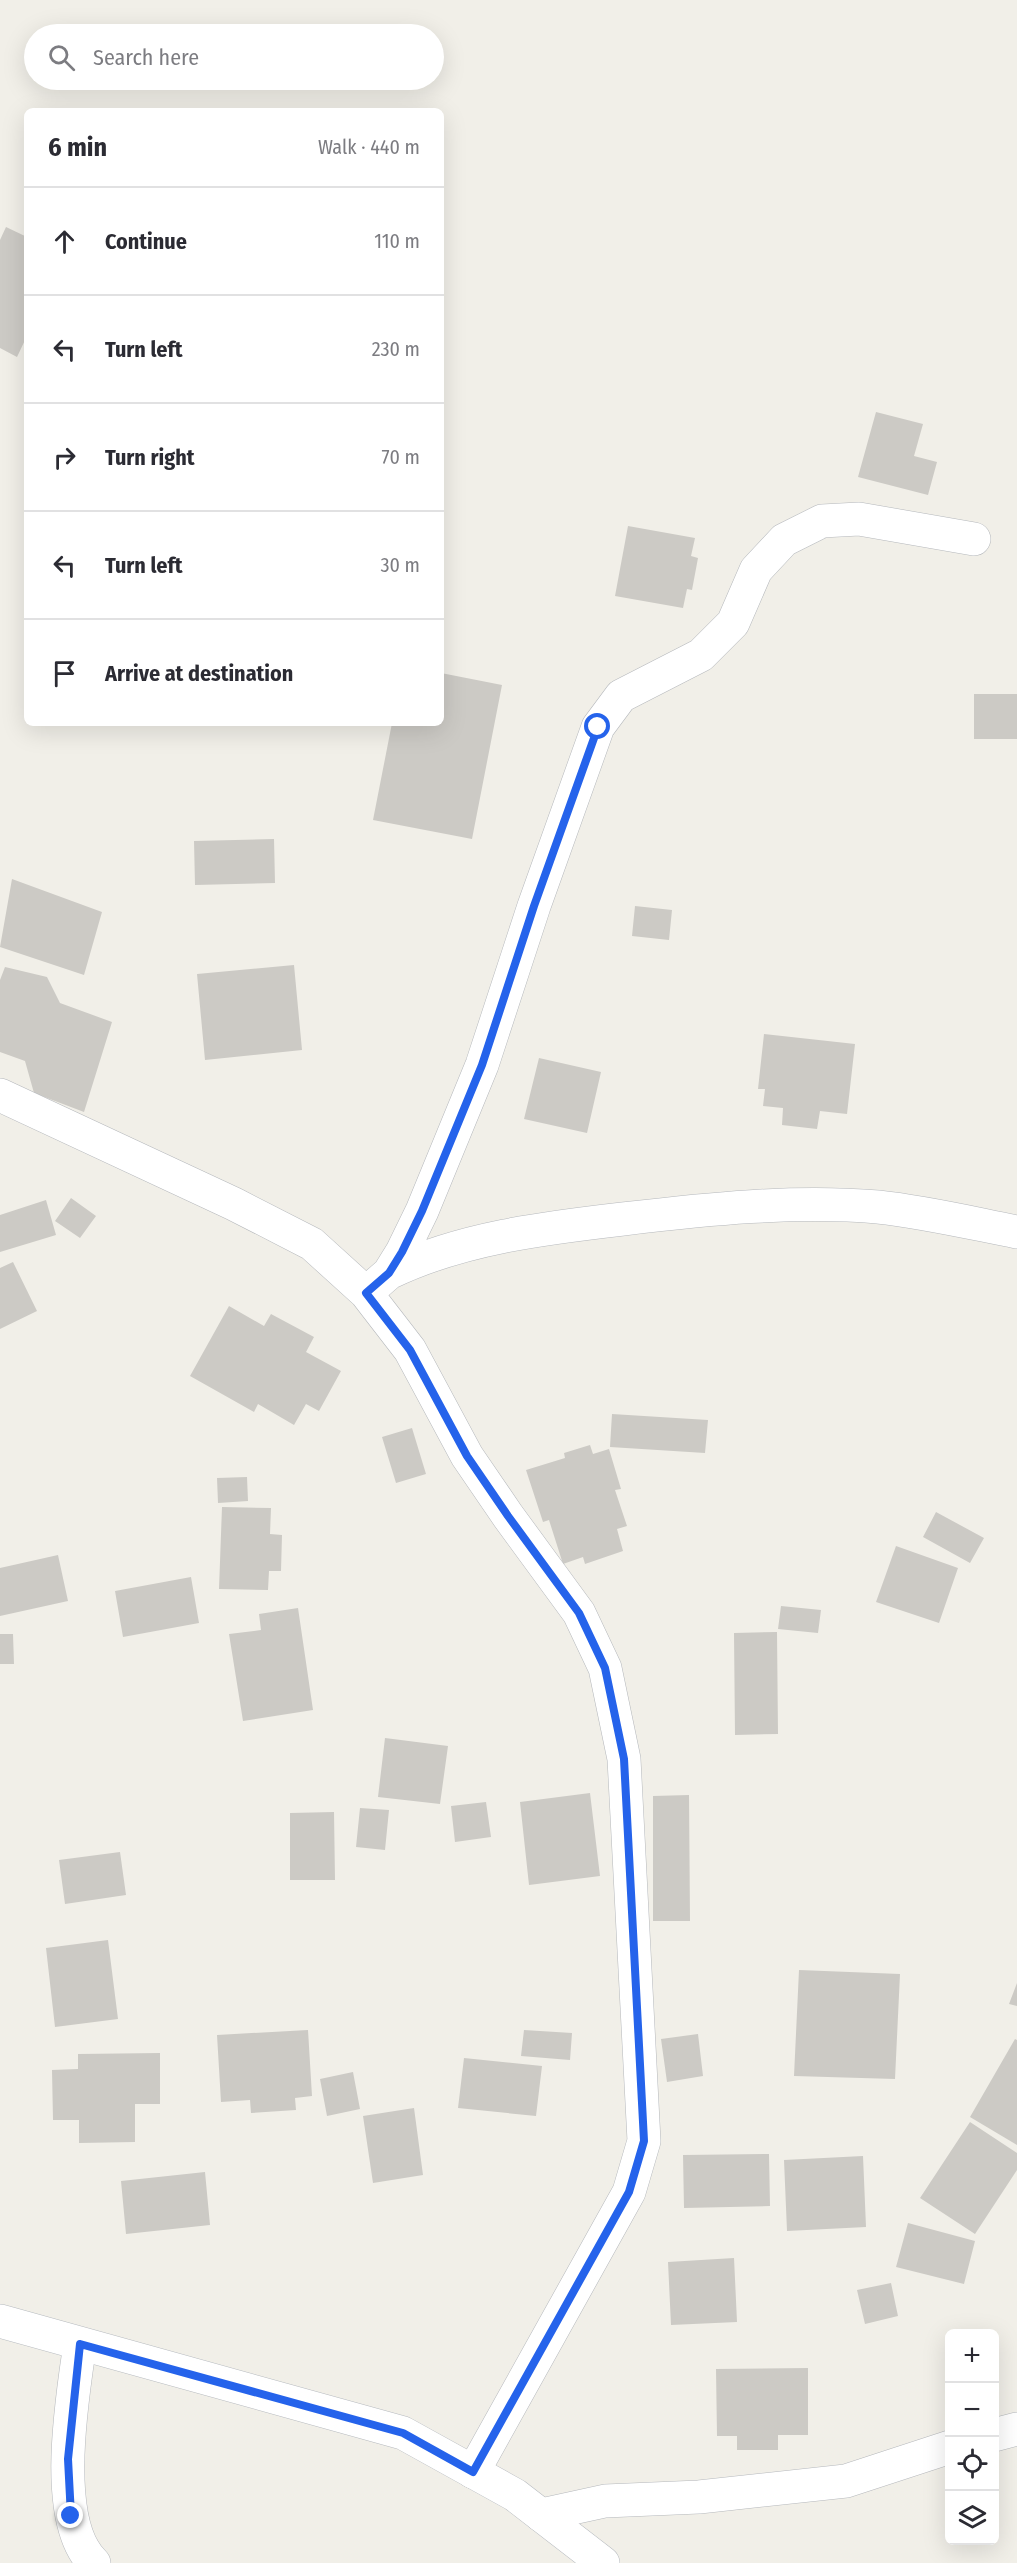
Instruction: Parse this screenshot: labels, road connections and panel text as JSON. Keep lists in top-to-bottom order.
{
  "page": {
    "search": "Search here",
    "heading": ["6 min", "Walk · 440 m"],
    "list": [
      ["Continue", "110 m"],
      ["Turn left", "230 m"],
      ["Turn right", "70 m"],
      ["Turn left", "30 m"],
      "Arrive at destination"
    ],
    "map_buttons": ["+", "−"]
  }
}
